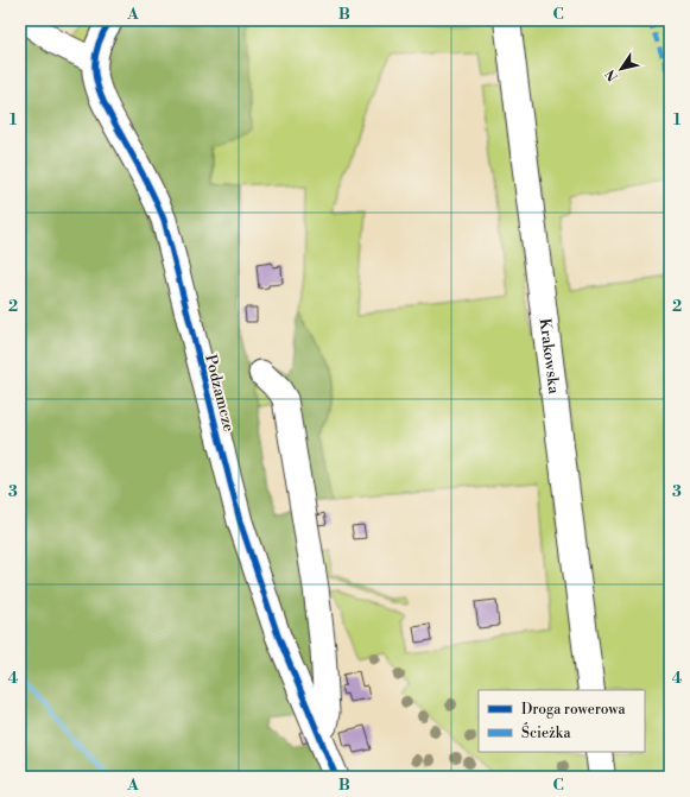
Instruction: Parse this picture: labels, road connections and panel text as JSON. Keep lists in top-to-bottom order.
{
  "streets": {
    "main road": ["Krakowska"],
    "street": ["Podzamcze"]
  },
  "legend": ["Droga rowerowa", "Ścieżka"],
  "north": "bottom left",
  "grid": {
    "columns": ["A", "B", "C"],
    "rows": [
      "1",
      "2",
      "3",
      "4"
    ]
  }
}
